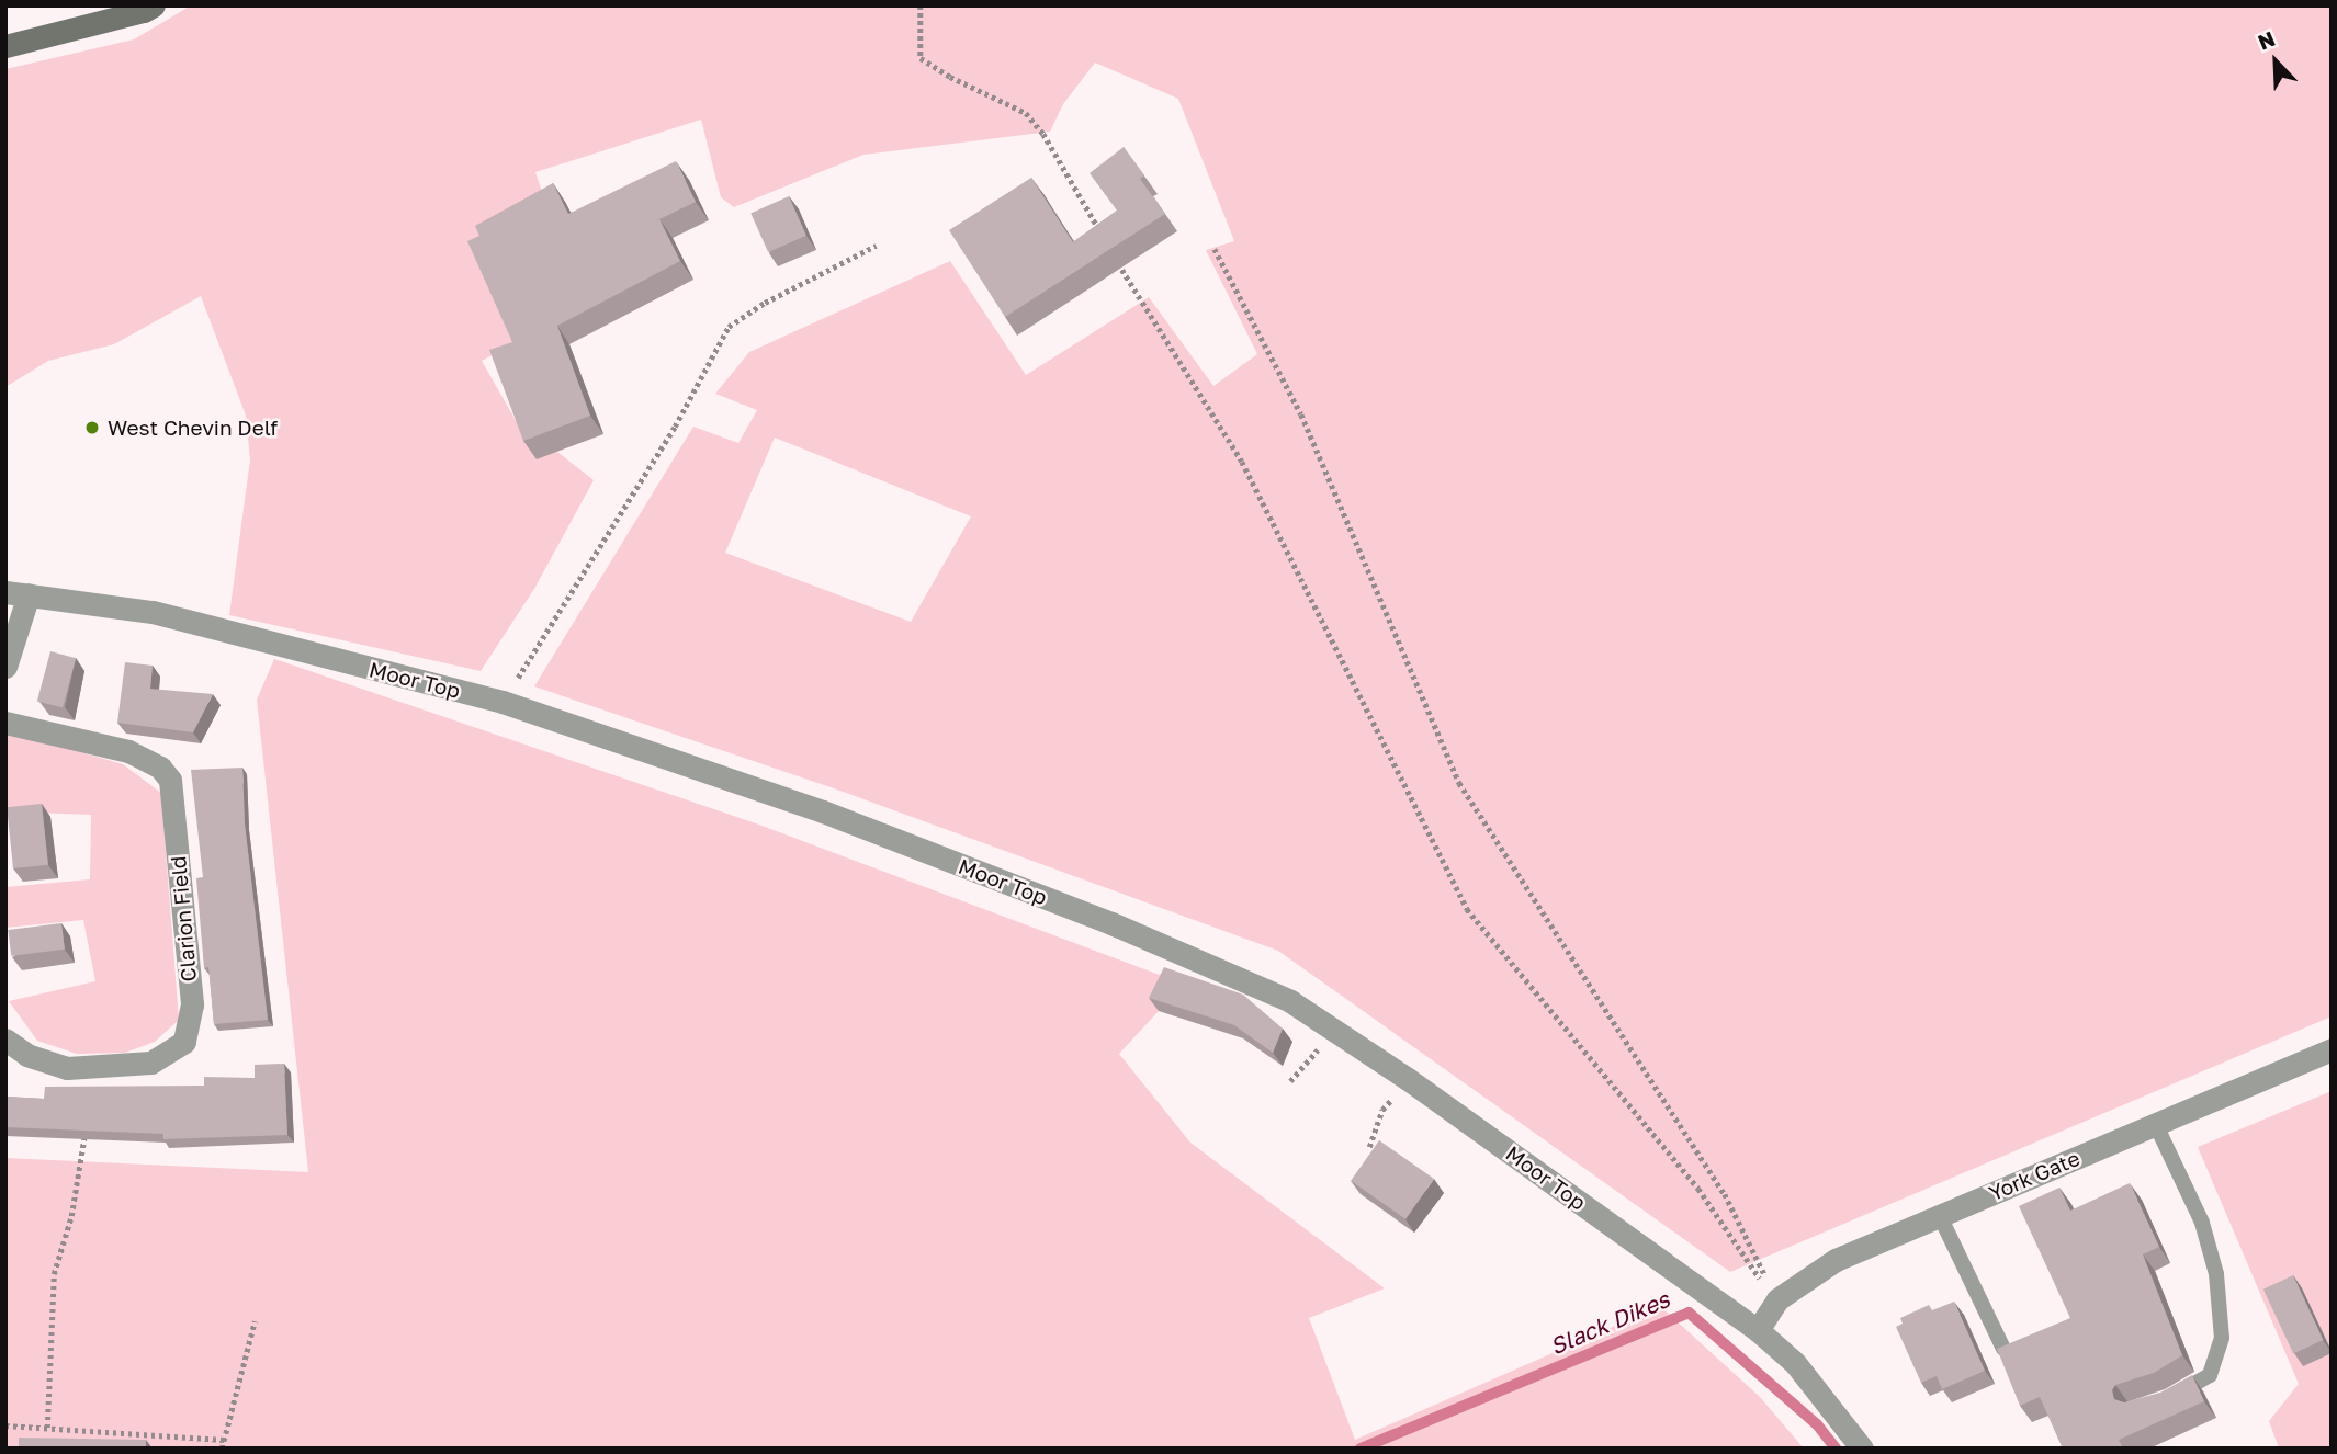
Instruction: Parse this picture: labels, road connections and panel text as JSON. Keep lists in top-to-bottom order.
{
  "streets": {
    "street": ["Moor Top", "Clarion Field", "York Gate"]
  },
  "crossings": [
    ["Moor Top", "York Gate"]
  ],
  "water": ["Slack Dikes"],
  "places": ["West Chevin Delf"],
  "north": "top left"
}
